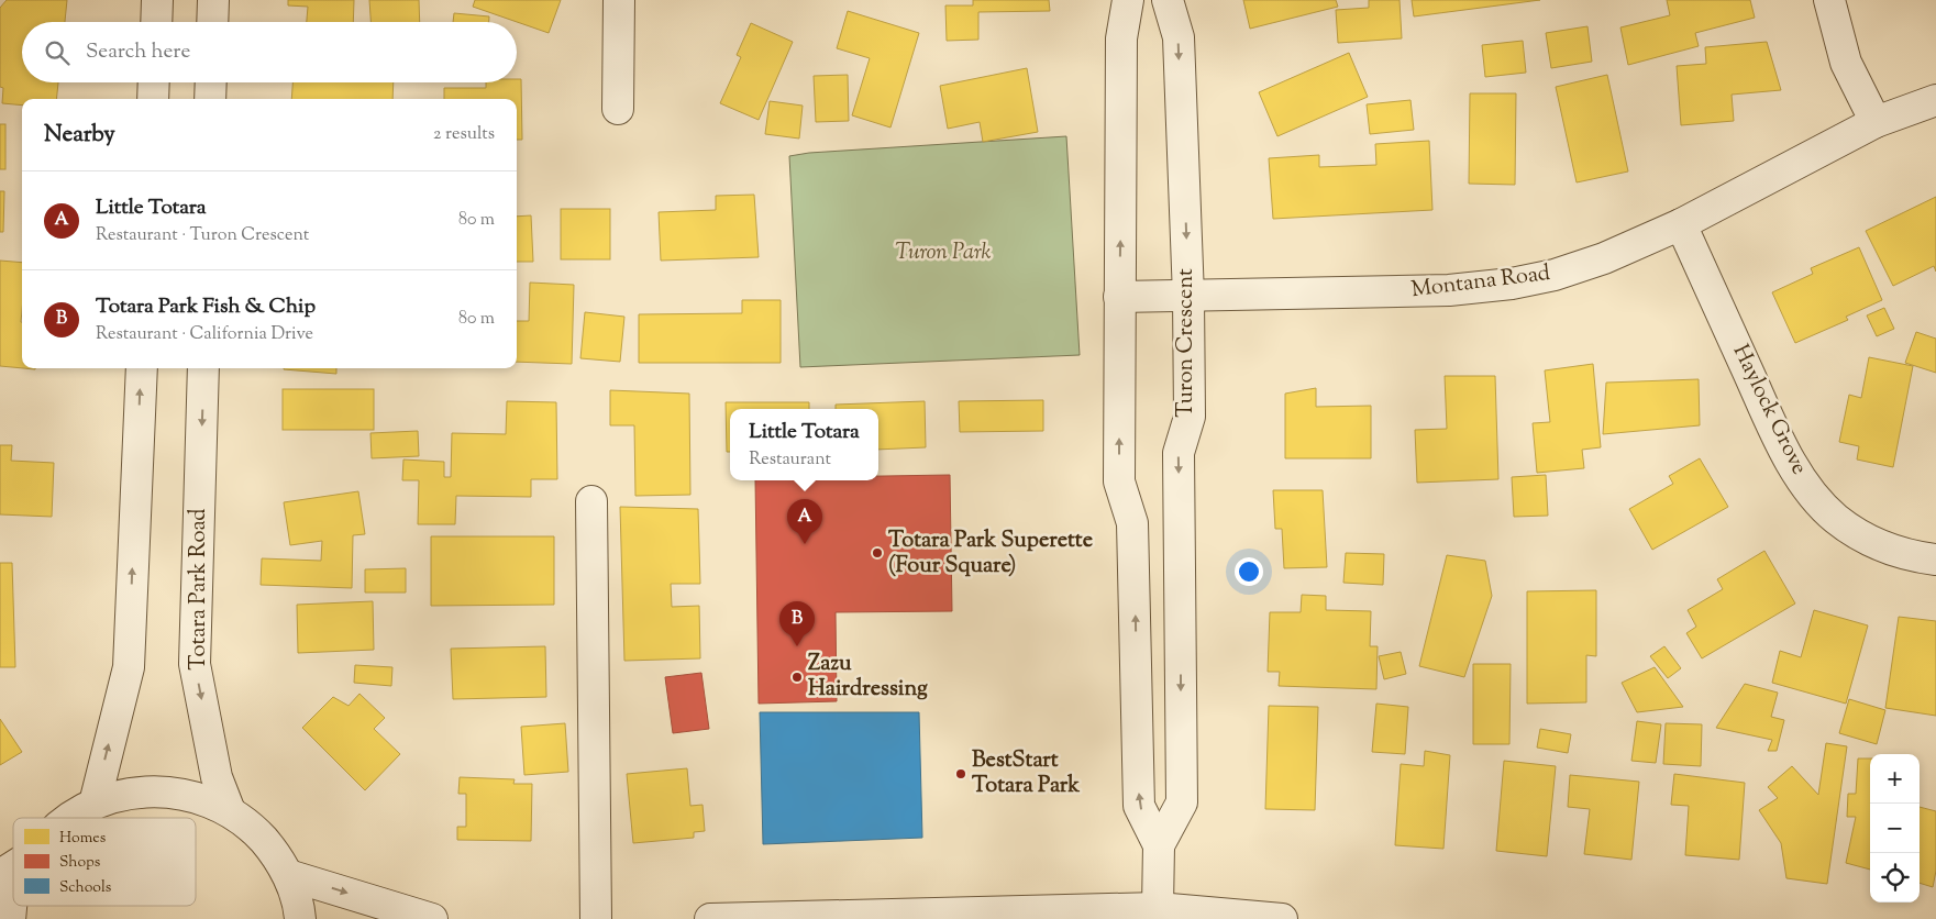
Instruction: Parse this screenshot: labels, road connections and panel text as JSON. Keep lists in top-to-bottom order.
{
  "streets": {
    "street": [
      "Montana Road",
      "Turon Crescent",
      "Haylock Grove",
      "Totara Park Road"
    ]
  },
  "crossings": [
    ["Montana Road", "Turon Crescent"],
    ["Montana Road", "Haylock Grove"]
  ],
  "parks": ["Turon Park"],
  "places": ["Totara Park Superette (Four Square)", "Zazu Hairdressing", "BestStart Totara Park"],
  "legend": ["Homes", "Shops", "Schools"],
  "page": {
    "search": "Search here",
    "heading": ["Nearby", "2 results"],
    "list": [
      {
        "mark": "A",
        "name": "Little Totara",
        "note": "Restaurant · Turon Crescent",
        "value": "80 m"
      },
      {
        "mark": "B",
        "name": "Totara Park Fish & Chip",
        "note": "Restaurant · California Drive",
        "value": "80 m"
      }
    ],
    "popup": ["Little Totara", "Restaurant"],
    "pins": ["A", "B"],
    "map_buttons": ["+", "−"]
  }
}
